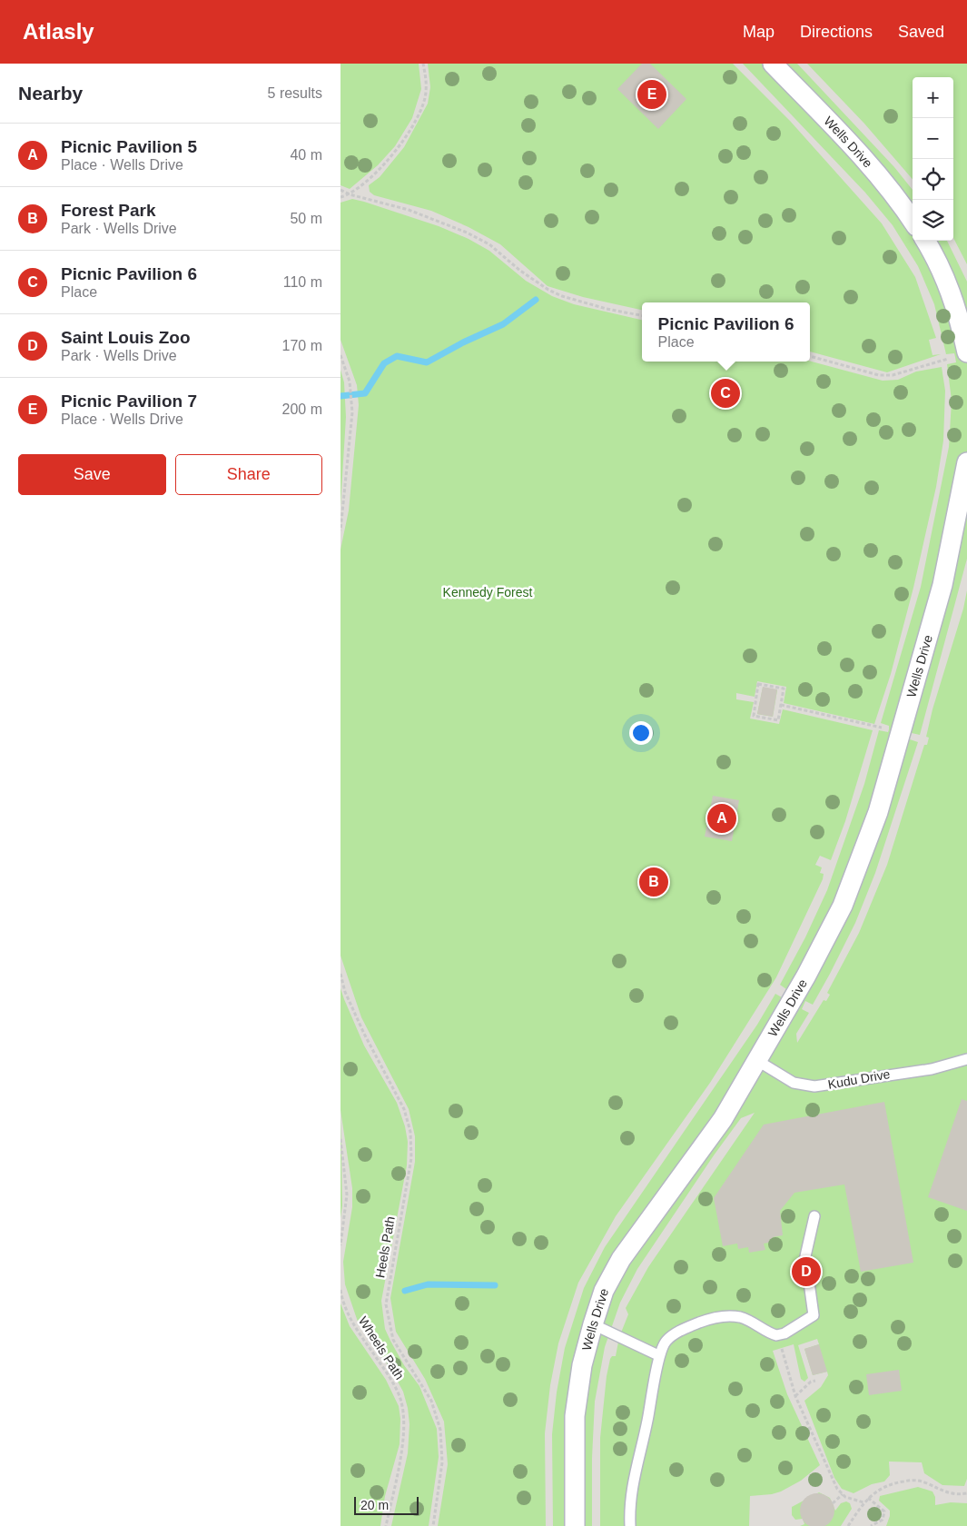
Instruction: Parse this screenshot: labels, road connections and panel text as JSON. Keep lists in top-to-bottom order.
{
  "streets": {
    "street": ["Wells Drive"],
    "lane": ["Kudu Drive"],
    "path": ["Heels Path", "Wheels Path"]
  },
  "crossings": [
    ["Wells Drive", "Kudu Drive"]
  ],
  "parks": ["Kennedy Forest"],
  "scale_bar": "20 m",
  "page": {
    "header": "Atlasly",
    "nav": ["Map", "Directions", "Saved"],
    "heading": ["Nearby", "5 results"],
    "map_buttons": ["+", "−"],
    "pins": [
      "E",
      "C",
      "A",
      "B",
      "D"
    ],
    "list": [
      {
        "mark": "A",
        "name": "Picnic Pavilion 5",
        "note": "Place · Wells Drive",
        "value": "40 m"
      },
      {
        "mark": "B",
        "name": "Forest Park",
        "note": "Park · Wells Drive",
        "value": "50 m"
      },
      {
        "mark": "C",
        "name": "Picnic Pavilion 6",
        "note": "Place",
        "value": "110 m"
      },
      {
        "mark": "D",
        "name": "Saint Louis Zoo",
        "note": "Park · Wells Drive",
        "value": "170 m"
      },
      {
        "mark": "E",
        "name": "Picnic Pavilion 7",
        "note": "Place · Wells Drive",
        "value": "200 m"
      }
    ],
    "popup": ["Picnic Pavilion 6", "Place"],
    "buttons": ["Save", "Share"],
    "scale": "20 m"
  }
}
